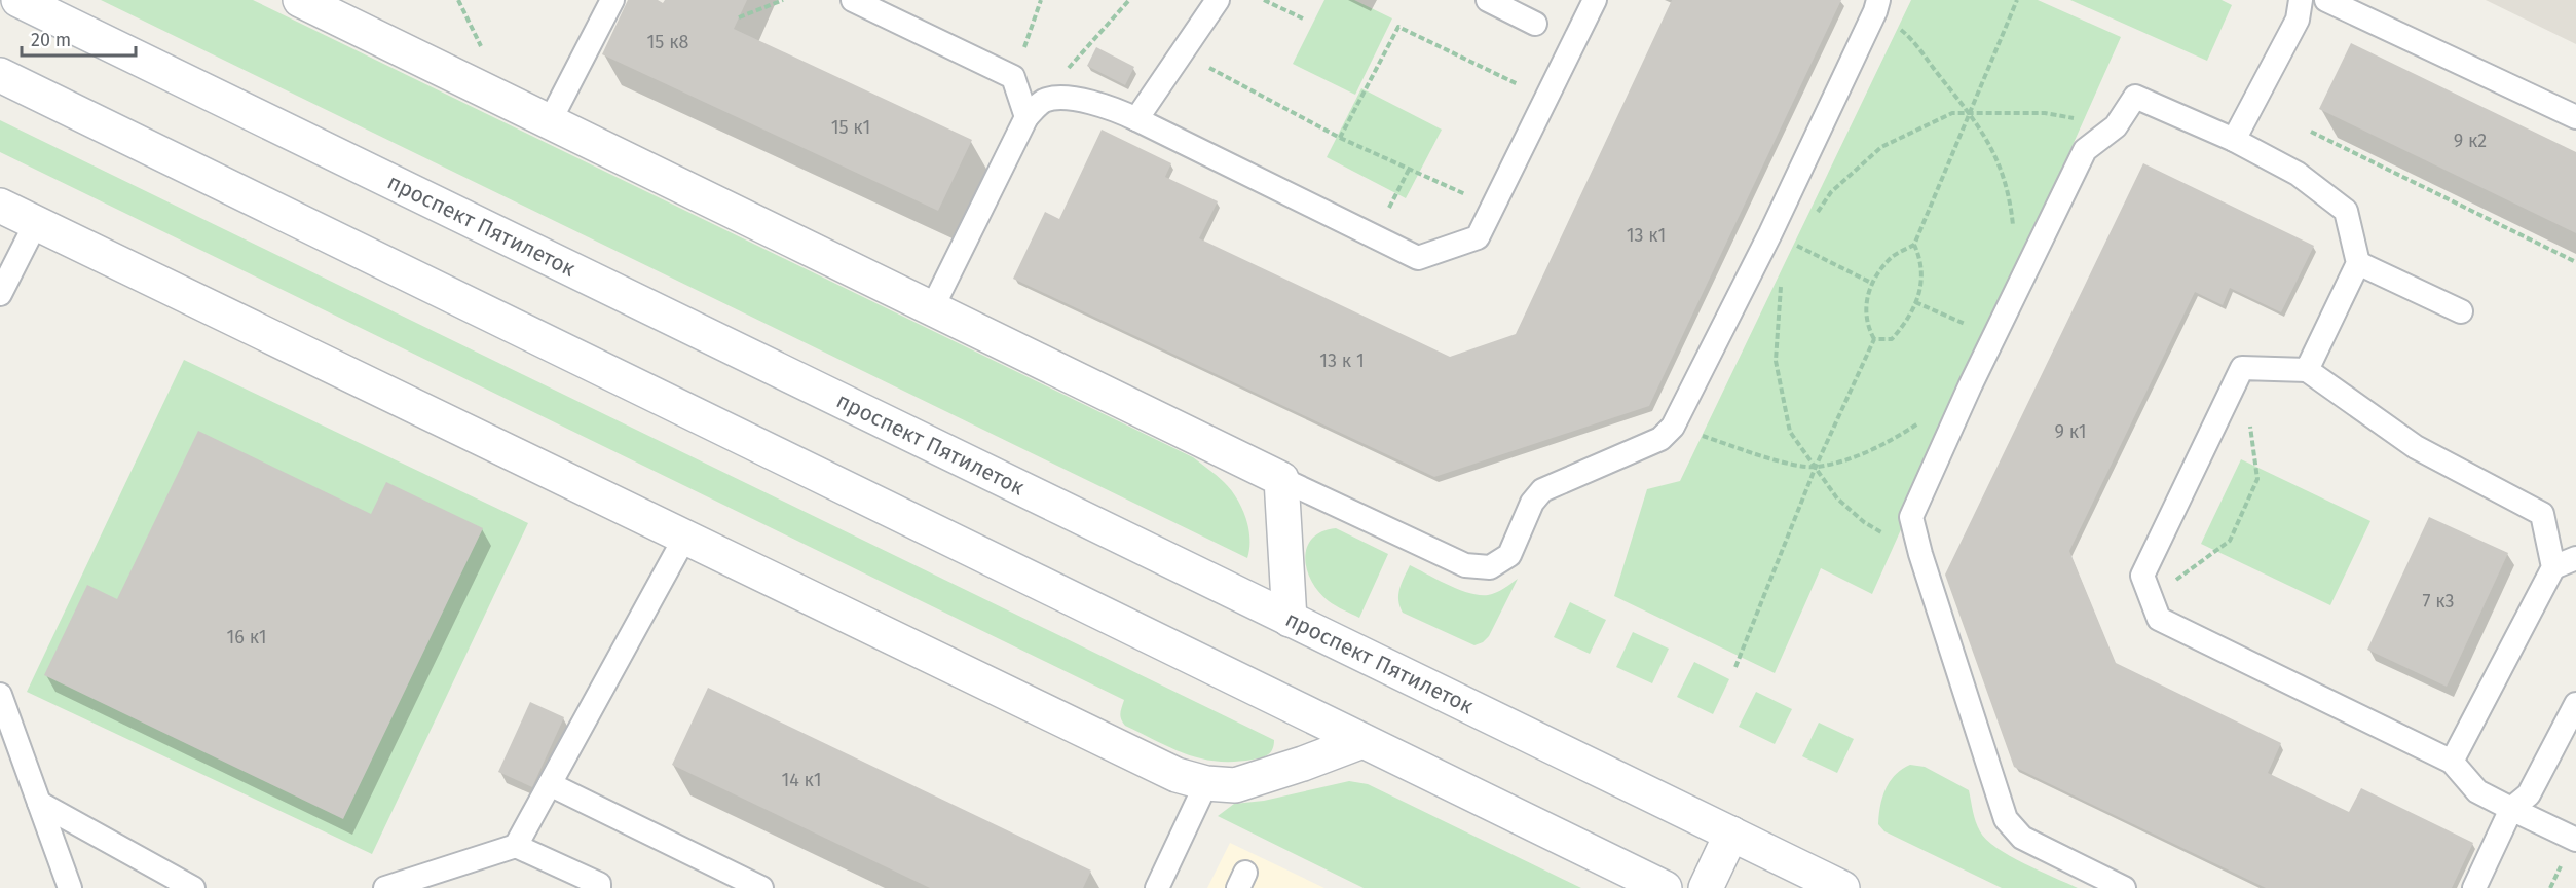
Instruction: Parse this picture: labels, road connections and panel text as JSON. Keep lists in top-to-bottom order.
{
  "streets": {
    "street": ["проспект Пятилеток"]
  },
  "house_numbers": [
    "15 к8",
    "15 к1",
    "9 к2",
    "13 к1",
    "13 к 1",
    "9 к1",
    "7 к3",
    "16 к1",
    "14 к1"
  ],
  "scale_bar": "20 m"
}
